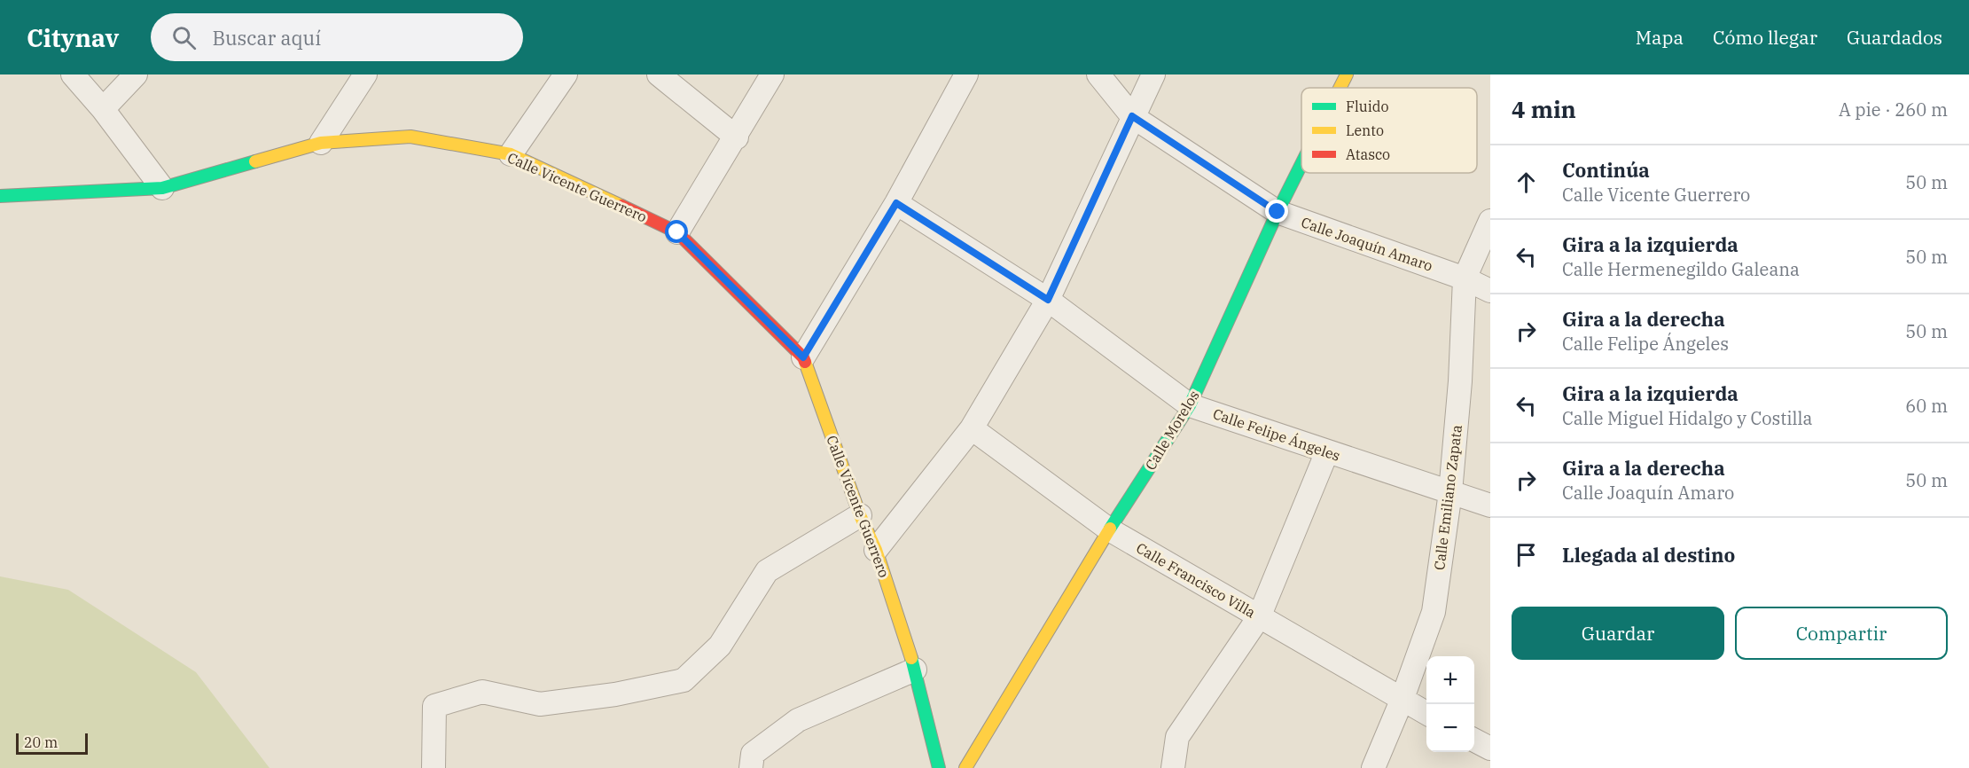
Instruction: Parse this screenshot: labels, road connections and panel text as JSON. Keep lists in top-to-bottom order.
{
  "streets": {
    "street": [
      "Calle Vicente Guerrero",
      "Calle Joaquín Amaro",
      "Calle Morelos",
      "Calle Felipe Ángeles",
      "Calle Emiliano Zapata",
      "Calle Francisco Villa"
    ]
  },
  "crossings": [
    ["Calle Joaquín Amaro", "Calle Morelos"],
    ["Calle Joaquín Amaro", "Calle Emiliano Zapata"],
    ["Calle Morelos", "Calle Felipe Ángeles"],
    ["Calle Morelos", "Calle Francisco Villa"],
    ["Calle Felipe Ángeles", "Calle Emiliano Zapata"],
    ["Calle Emiliano Zapata", "Calle Francisco Villa"]
  ],
  "legend": ["Fluido", "Lento", "Atasco"],
  "scale_bar": "20 m",
  "page": {
    "header": "Citynav",
    "search": "Buscar aquí",
    "nav": ["Mapa", "Cómo llegar", "Guardados"],
    "heading": ["4 min", "A pie · 260 m"],
    "list": [
      ["Continúa", "Calle Vicente Guerrero", "50 m"],
      ["Gira a la izquierda", "Calle Hermenegildo Galeana", "50 m"],
      ["Gira a la derecha", "Calle Felipe Ángeles", "50 m"],
      ["Gira a la izquierda", "Calle Miguel Hidalgo y Costilla", "60 m"],
      ["Gira a la derecha", "Calle Joaquín Amaro", "50 m"],
      "Llegada al destino"
    ],
    "buttons": ["Guardar", "Compartir"],
    "map_buttons": ["+", "−"],
    "scale": "20 m"
  }
}
